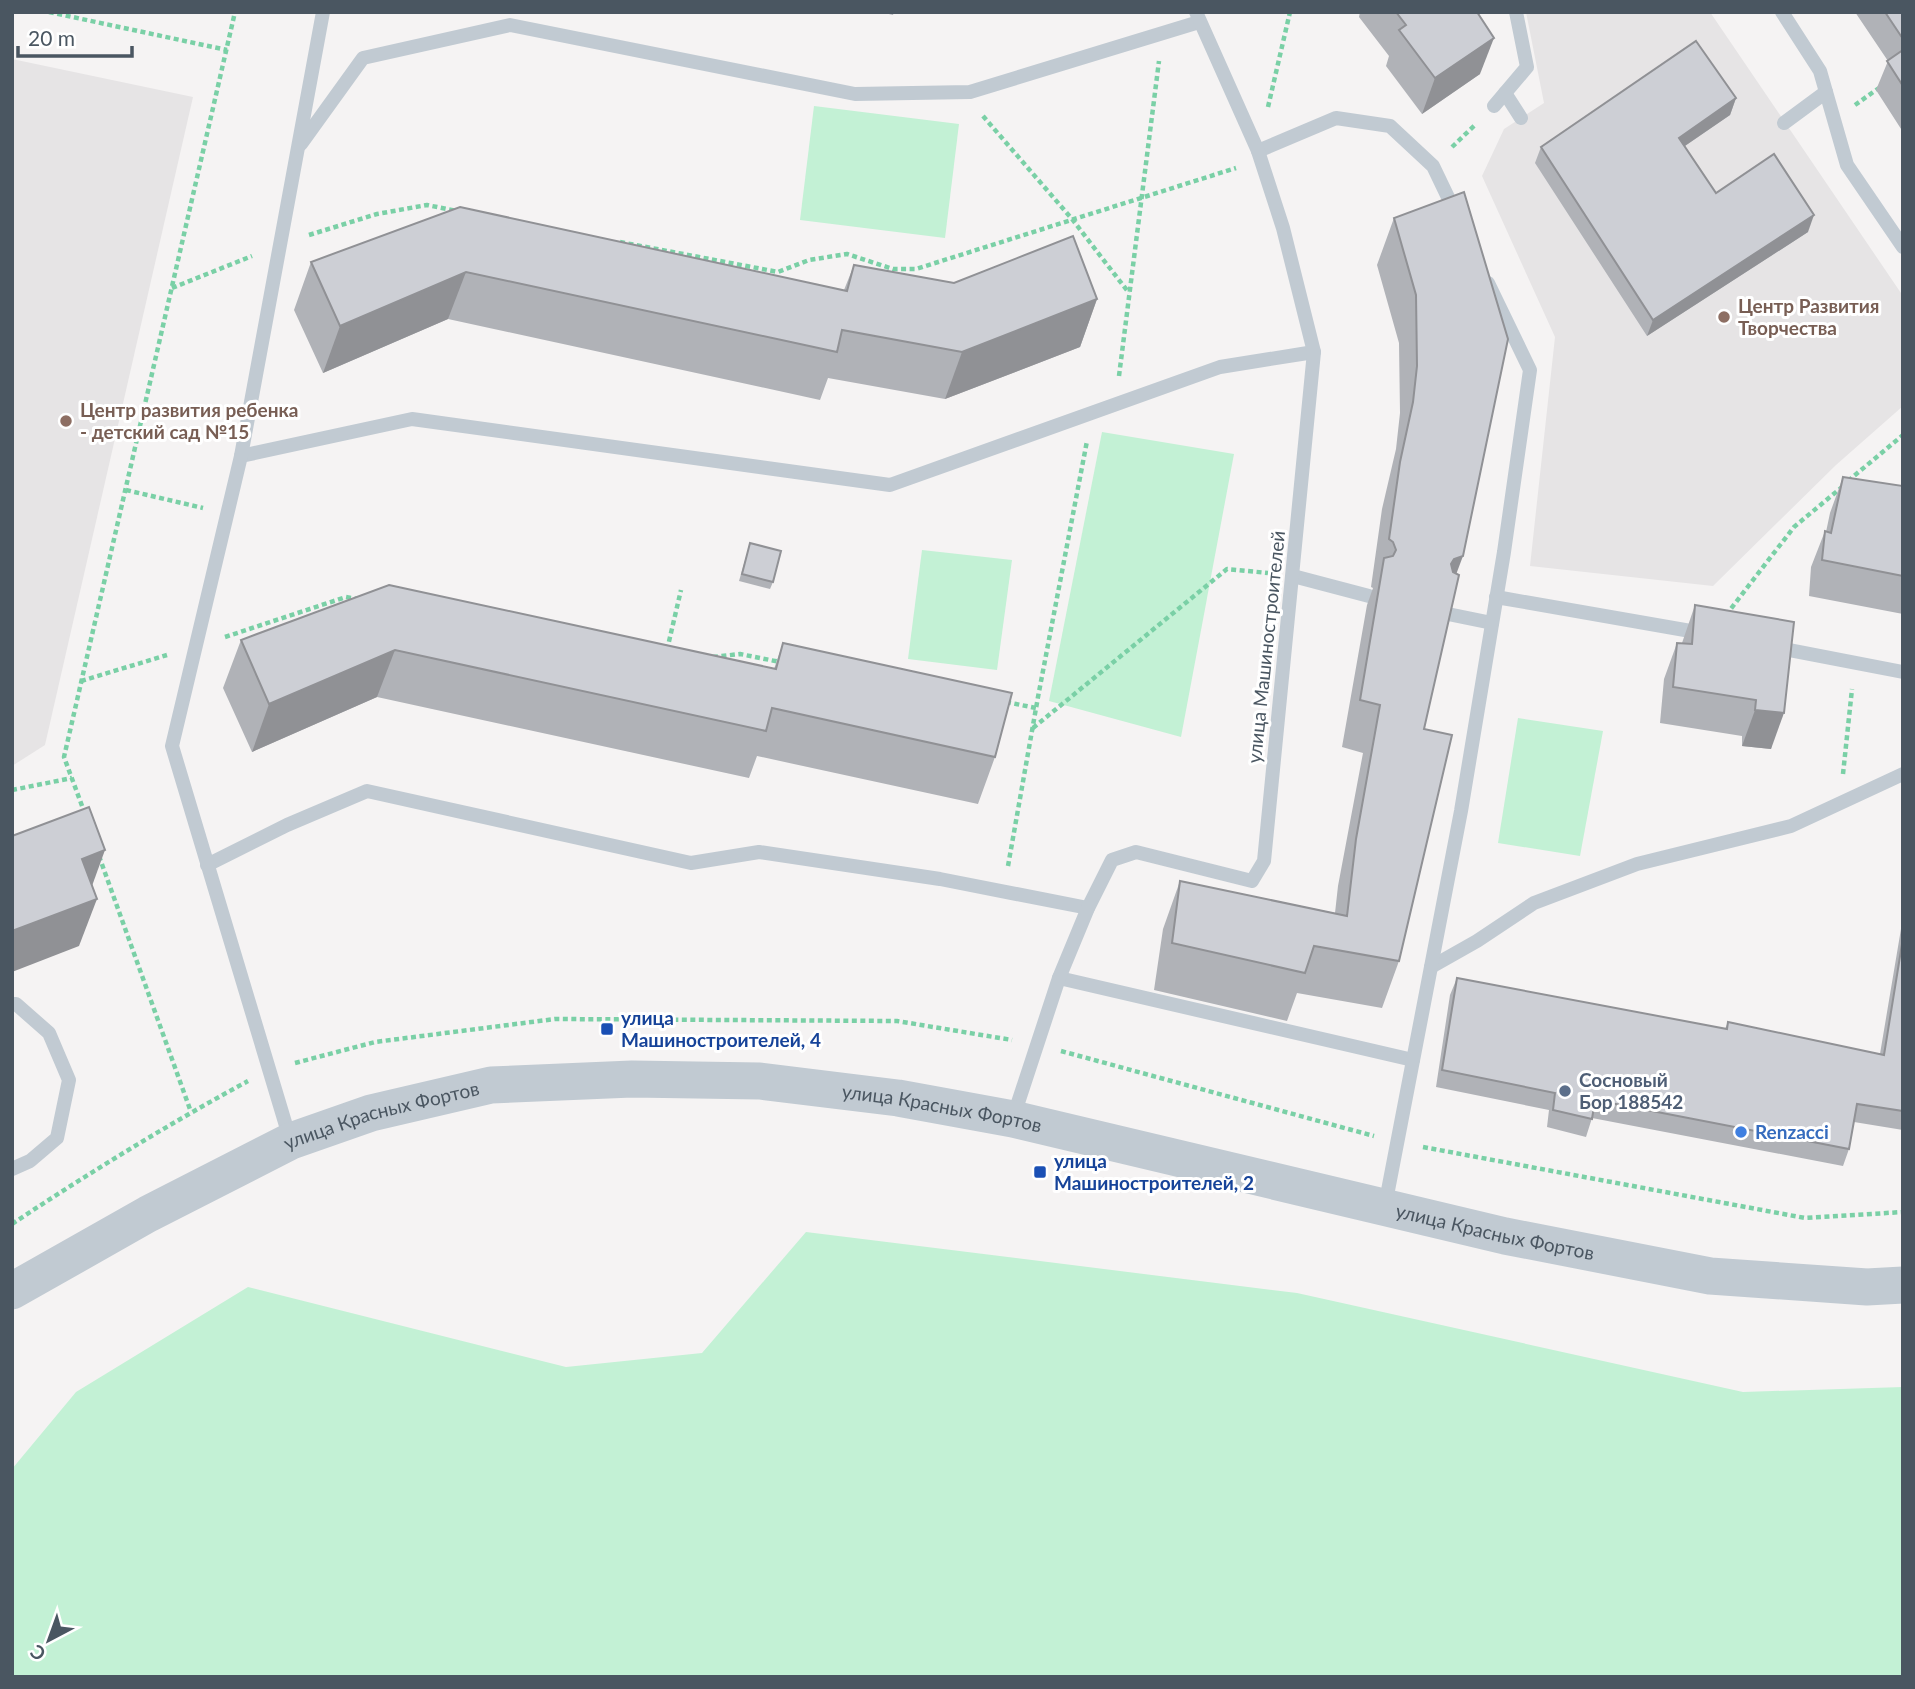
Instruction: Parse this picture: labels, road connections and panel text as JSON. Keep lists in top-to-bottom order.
{
  "streets": {
    "street": ["улица Красных Фортов"],
    "lane": ["улица Машиностроителей"]
  },
  "crossings": [
    ["улица Машиностроителей", "улица Красных Фортов"]
  ],
  "places": {
    "other": [
      "Центр Развития Творчества",
      "Центр развития ребенка - детский сад №15",
      "Сосновый Бор 188542",
      "Renzacci"
    ],
    "transit": ["улица Машиностроителей, 4", "улица Машиностроителей, 2"]
  },
  "scale_bar": "20 m",
  "north": "bottom left"
}
